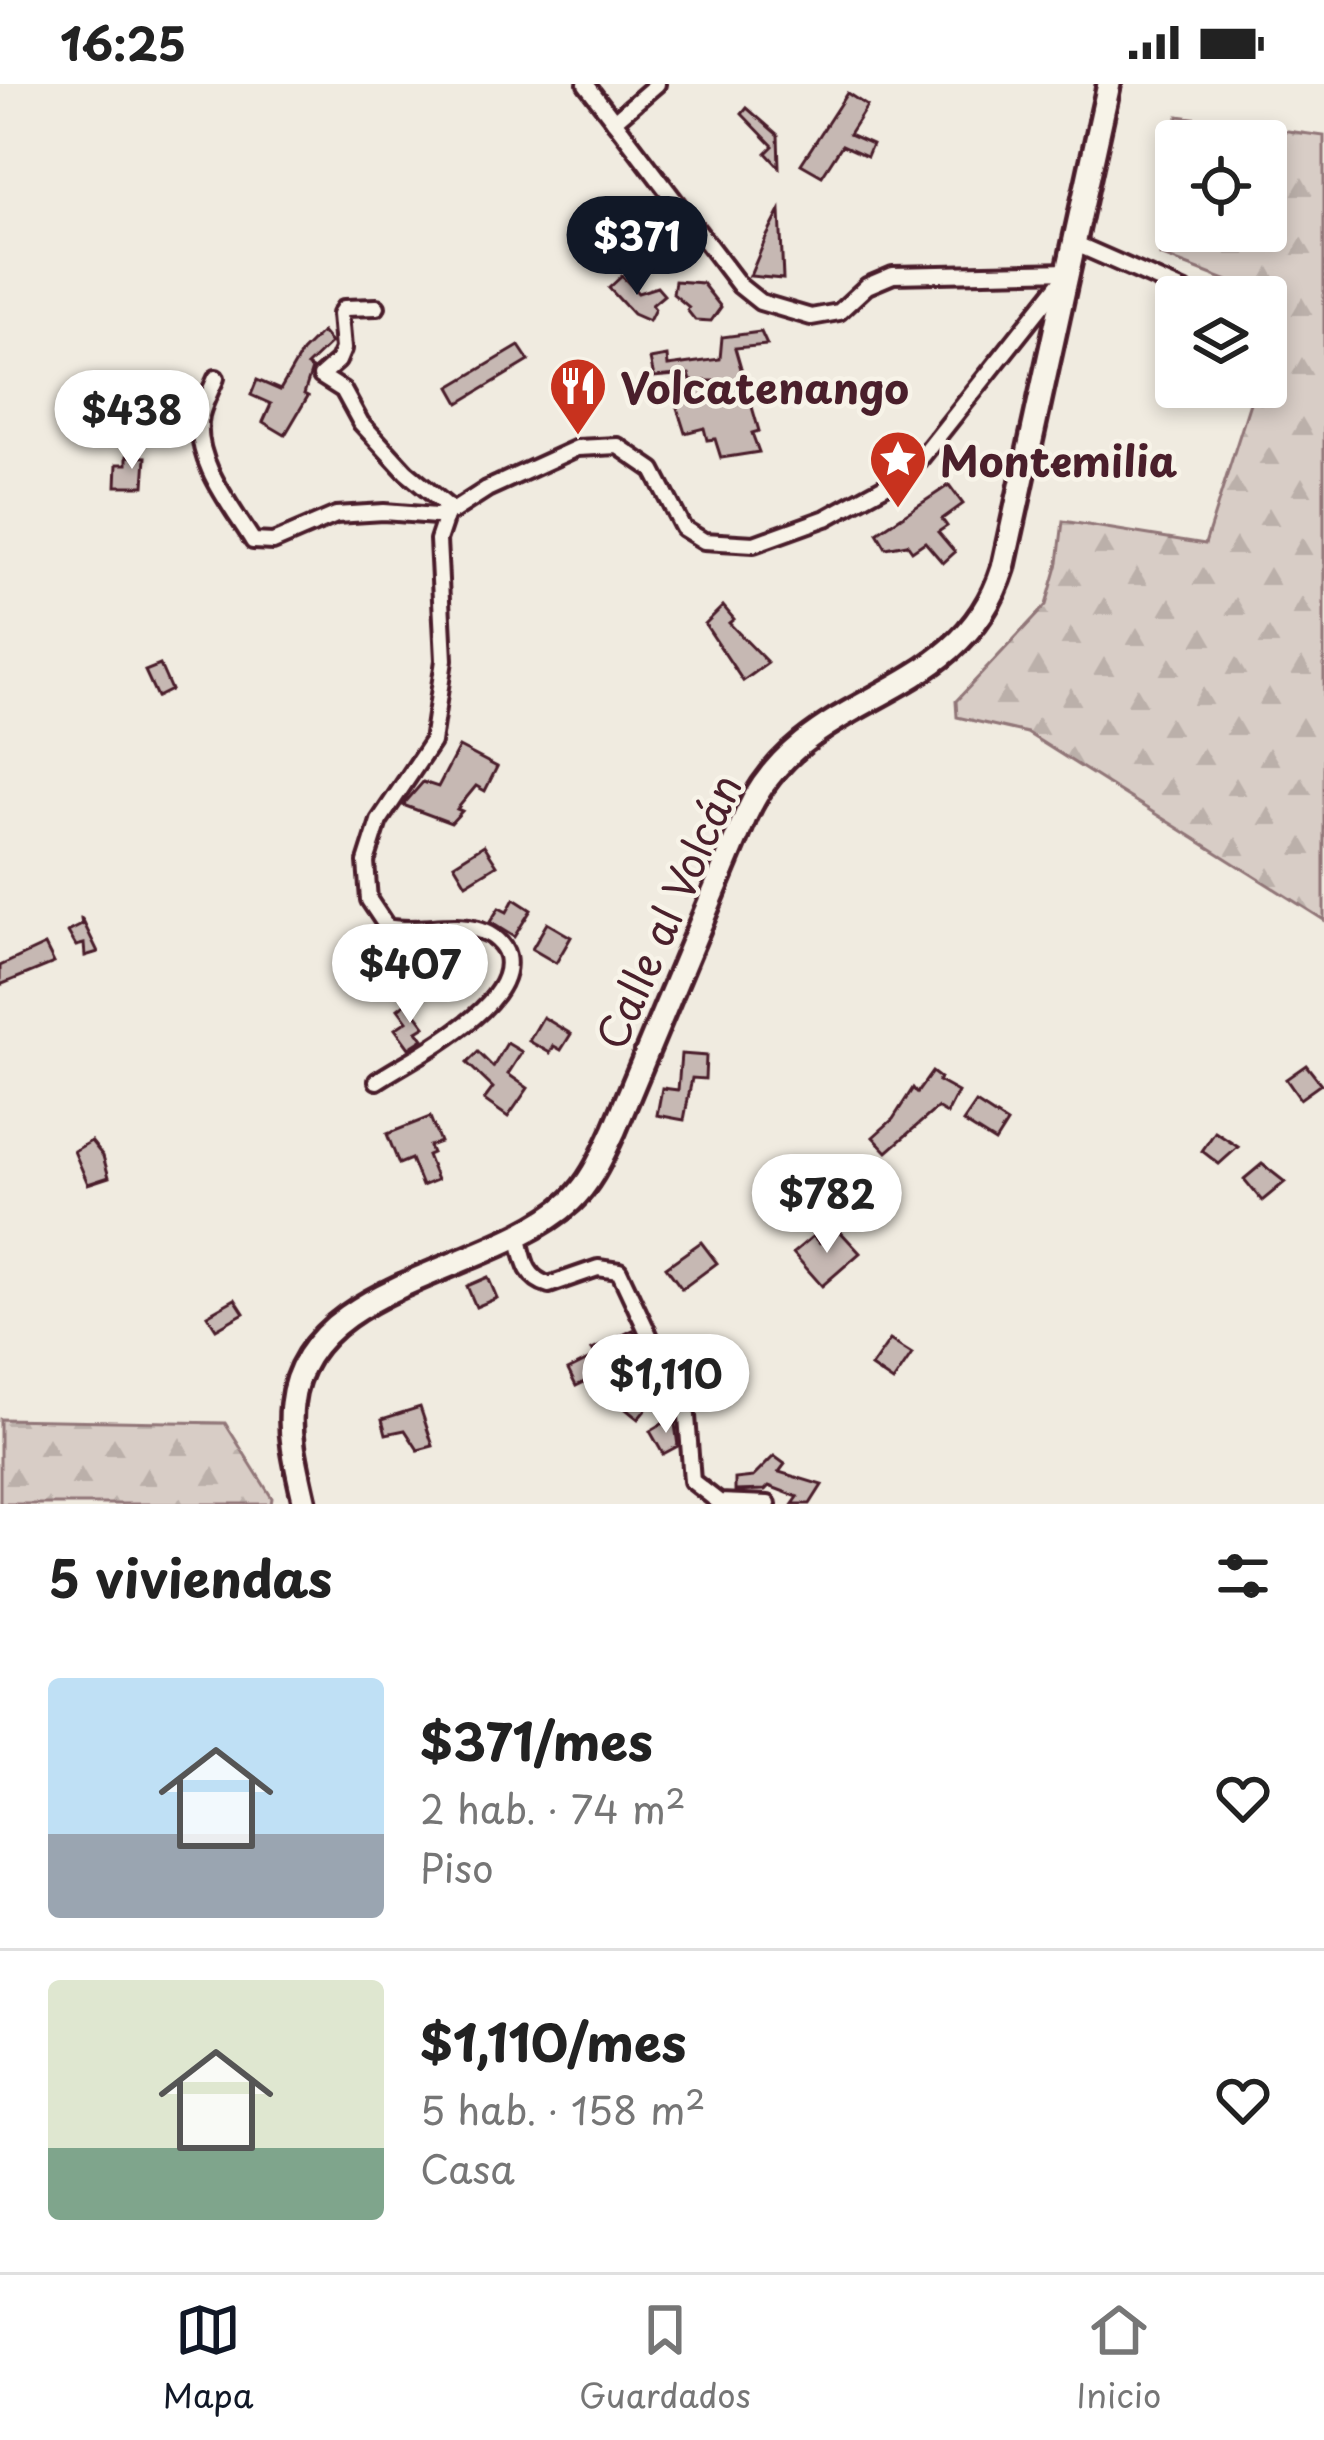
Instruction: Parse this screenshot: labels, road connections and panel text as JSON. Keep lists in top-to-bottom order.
{
  "streets": {
    "street": ["Calle al Volcán"]
  },
  "places": {
    "restaurant": ["Volcatenango"],
    "place": ["Montemilia"]
  },
  "page": {
    "status": "16:25",
    "price": [
      "$371",
      "$438",
      "$407",
      "$782",
      "$1,110"
    ],
    "heading": "5 viviendas",
    "list": [
      {
        "name": "$371/mes",
        "note": "2 hab. · 74 m² · Piso"
      },
      {
        "name": "$1,110/mes",
        "note": "5 hab. · 158 m² · Casa"
      }
    ],
    "tabs": ["Mapa", "Guardados", "Inicio"]
  }
}
